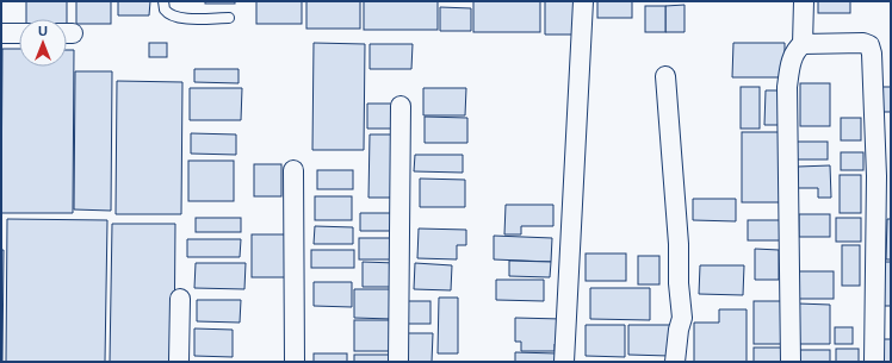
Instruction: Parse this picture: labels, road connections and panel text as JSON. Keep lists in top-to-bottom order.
{
  "north": "top"
}
